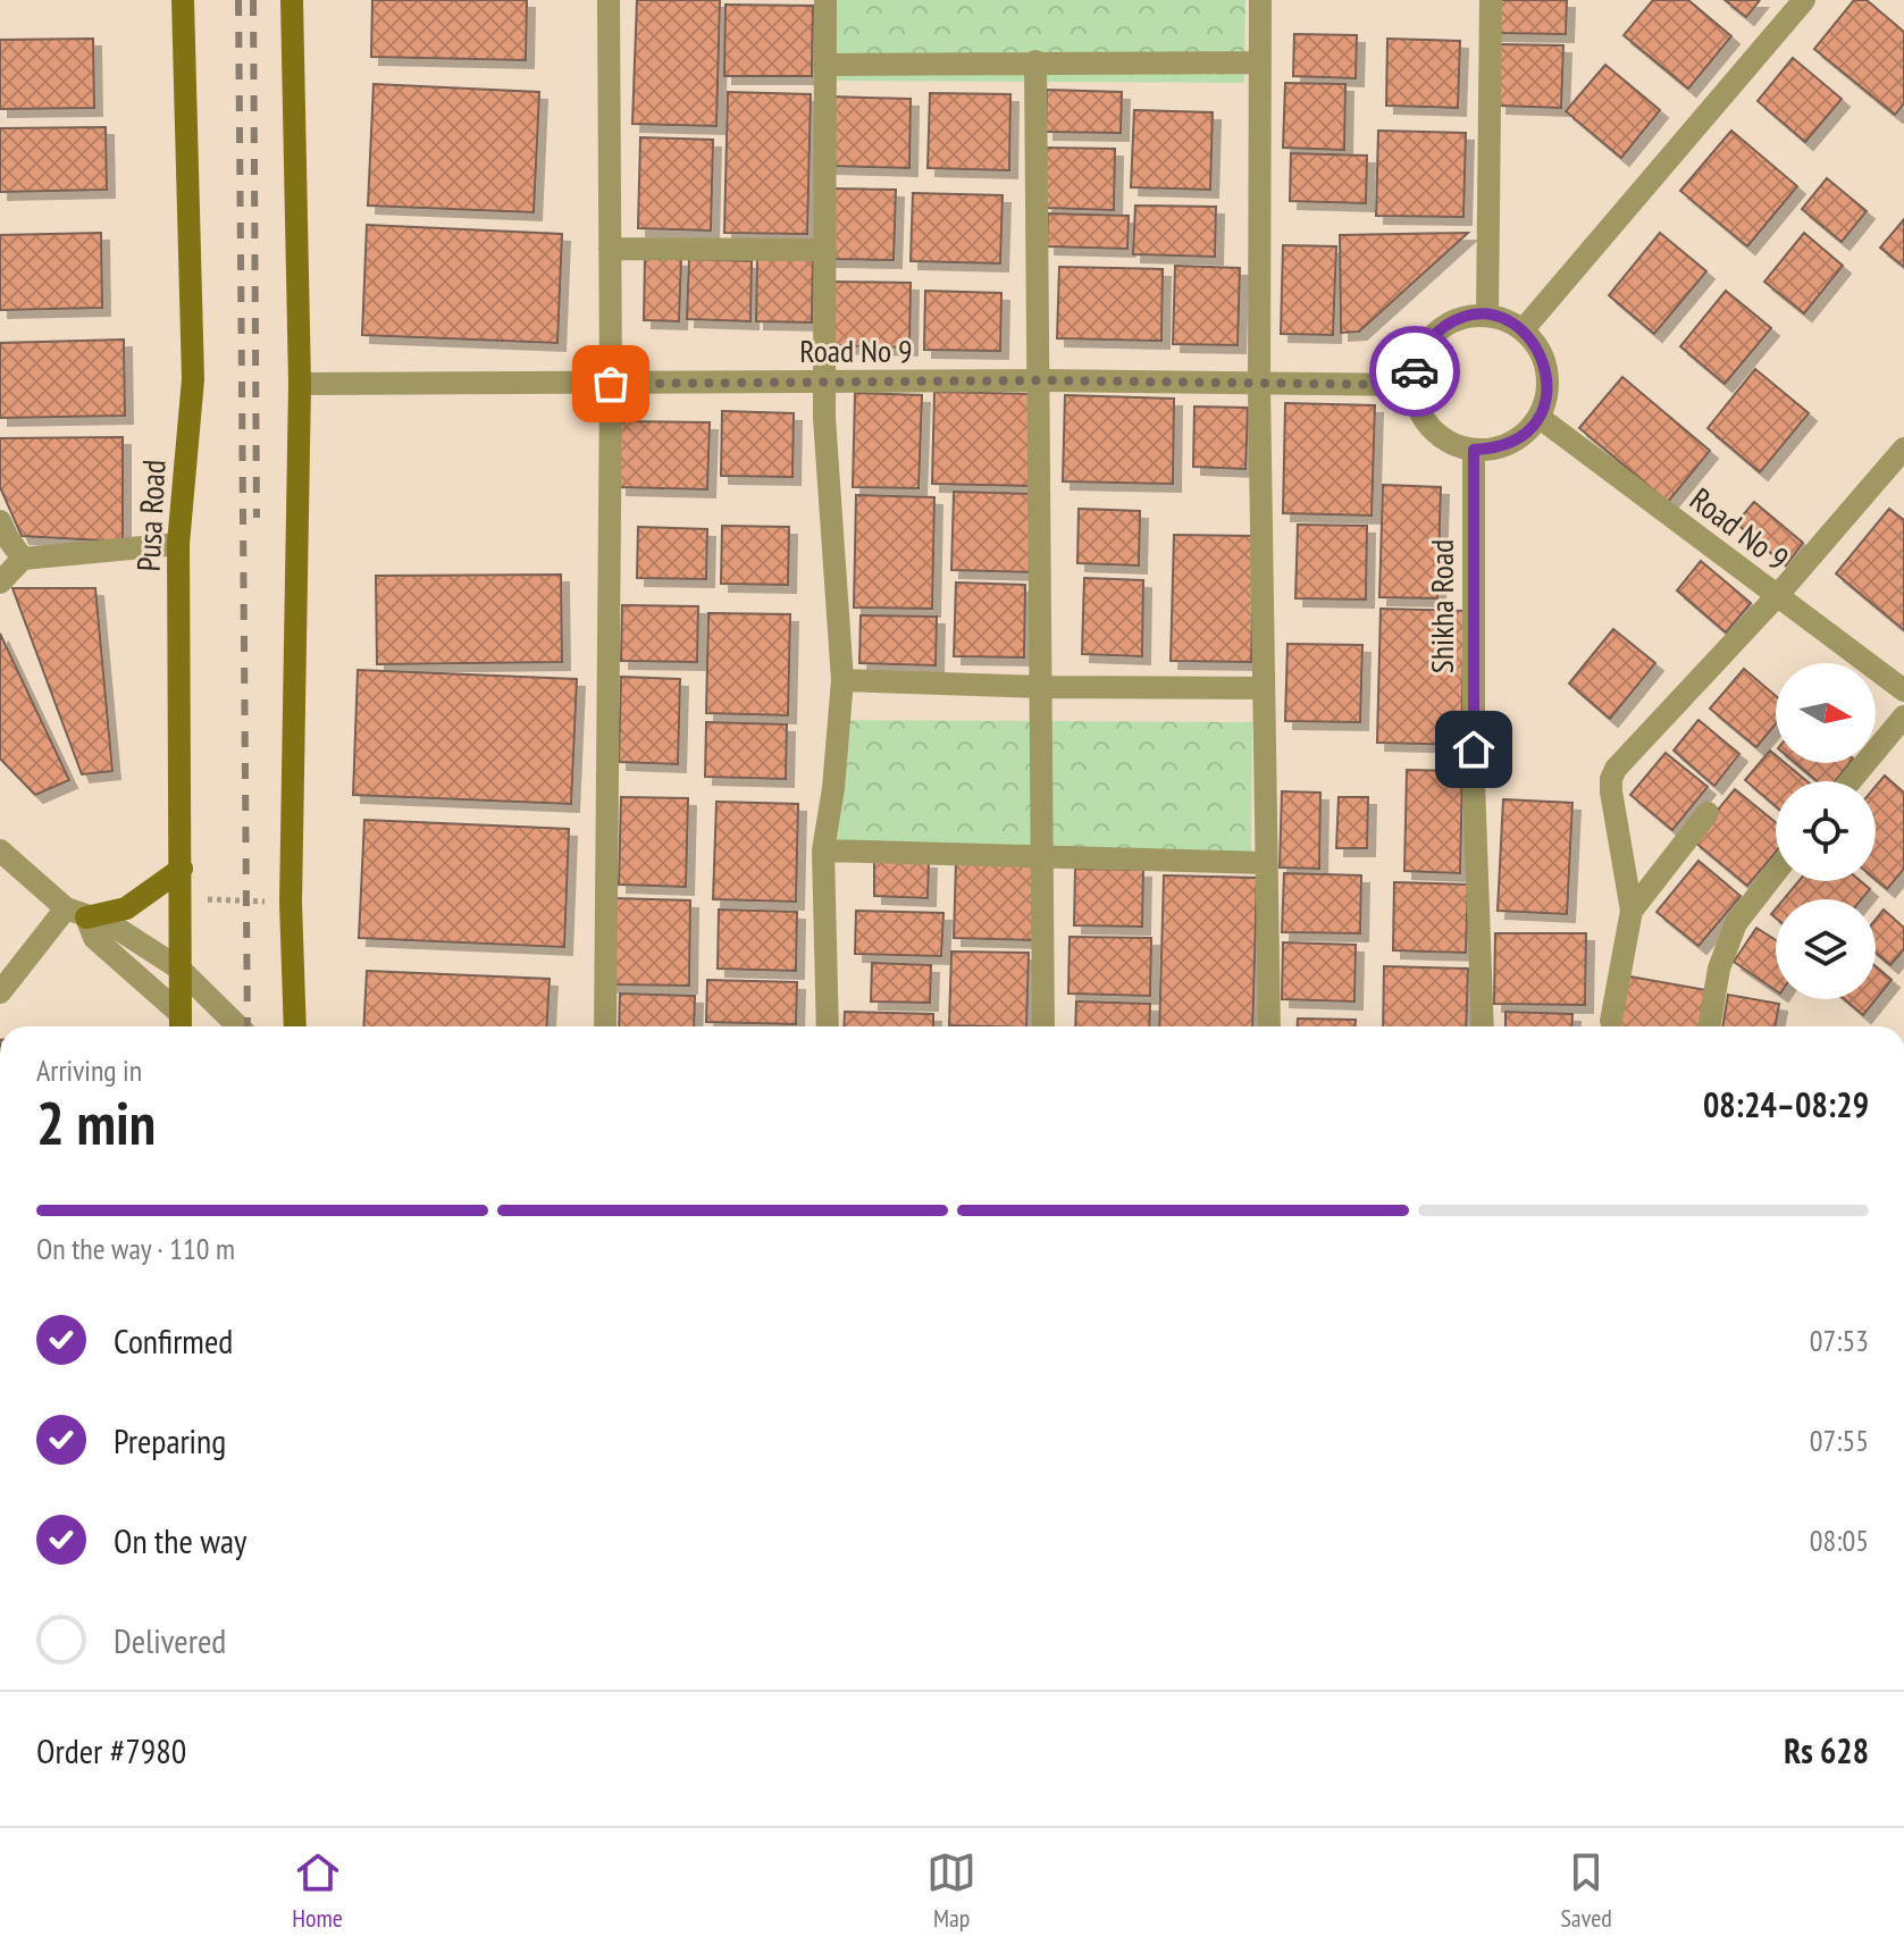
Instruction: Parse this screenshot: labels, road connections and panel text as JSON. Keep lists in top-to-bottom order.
{
  "streets": {
    "main road": ["Pusa Road"],
    "street": ["Road No 9", "Shikha Road"]
  },
  "crossings": [
    ["Road No 9", "Shikha Road"]
  ],
  "north": "right",
  "page": {
    "heading": ["2 min", "Arriving in", "08:24–08:29"],
    "panel": ["Order #7980", "Rs 628"],
    "bar": "On the way · 110 m",
    "list": [
      ["Confirmed", "07:53"],
      ["Preparing", "07:55"],
      ["On the way", "08:05"],
      "Delivered"
    ],
    "tabs": ["Home", "Map", "Saved"]
  }
}
